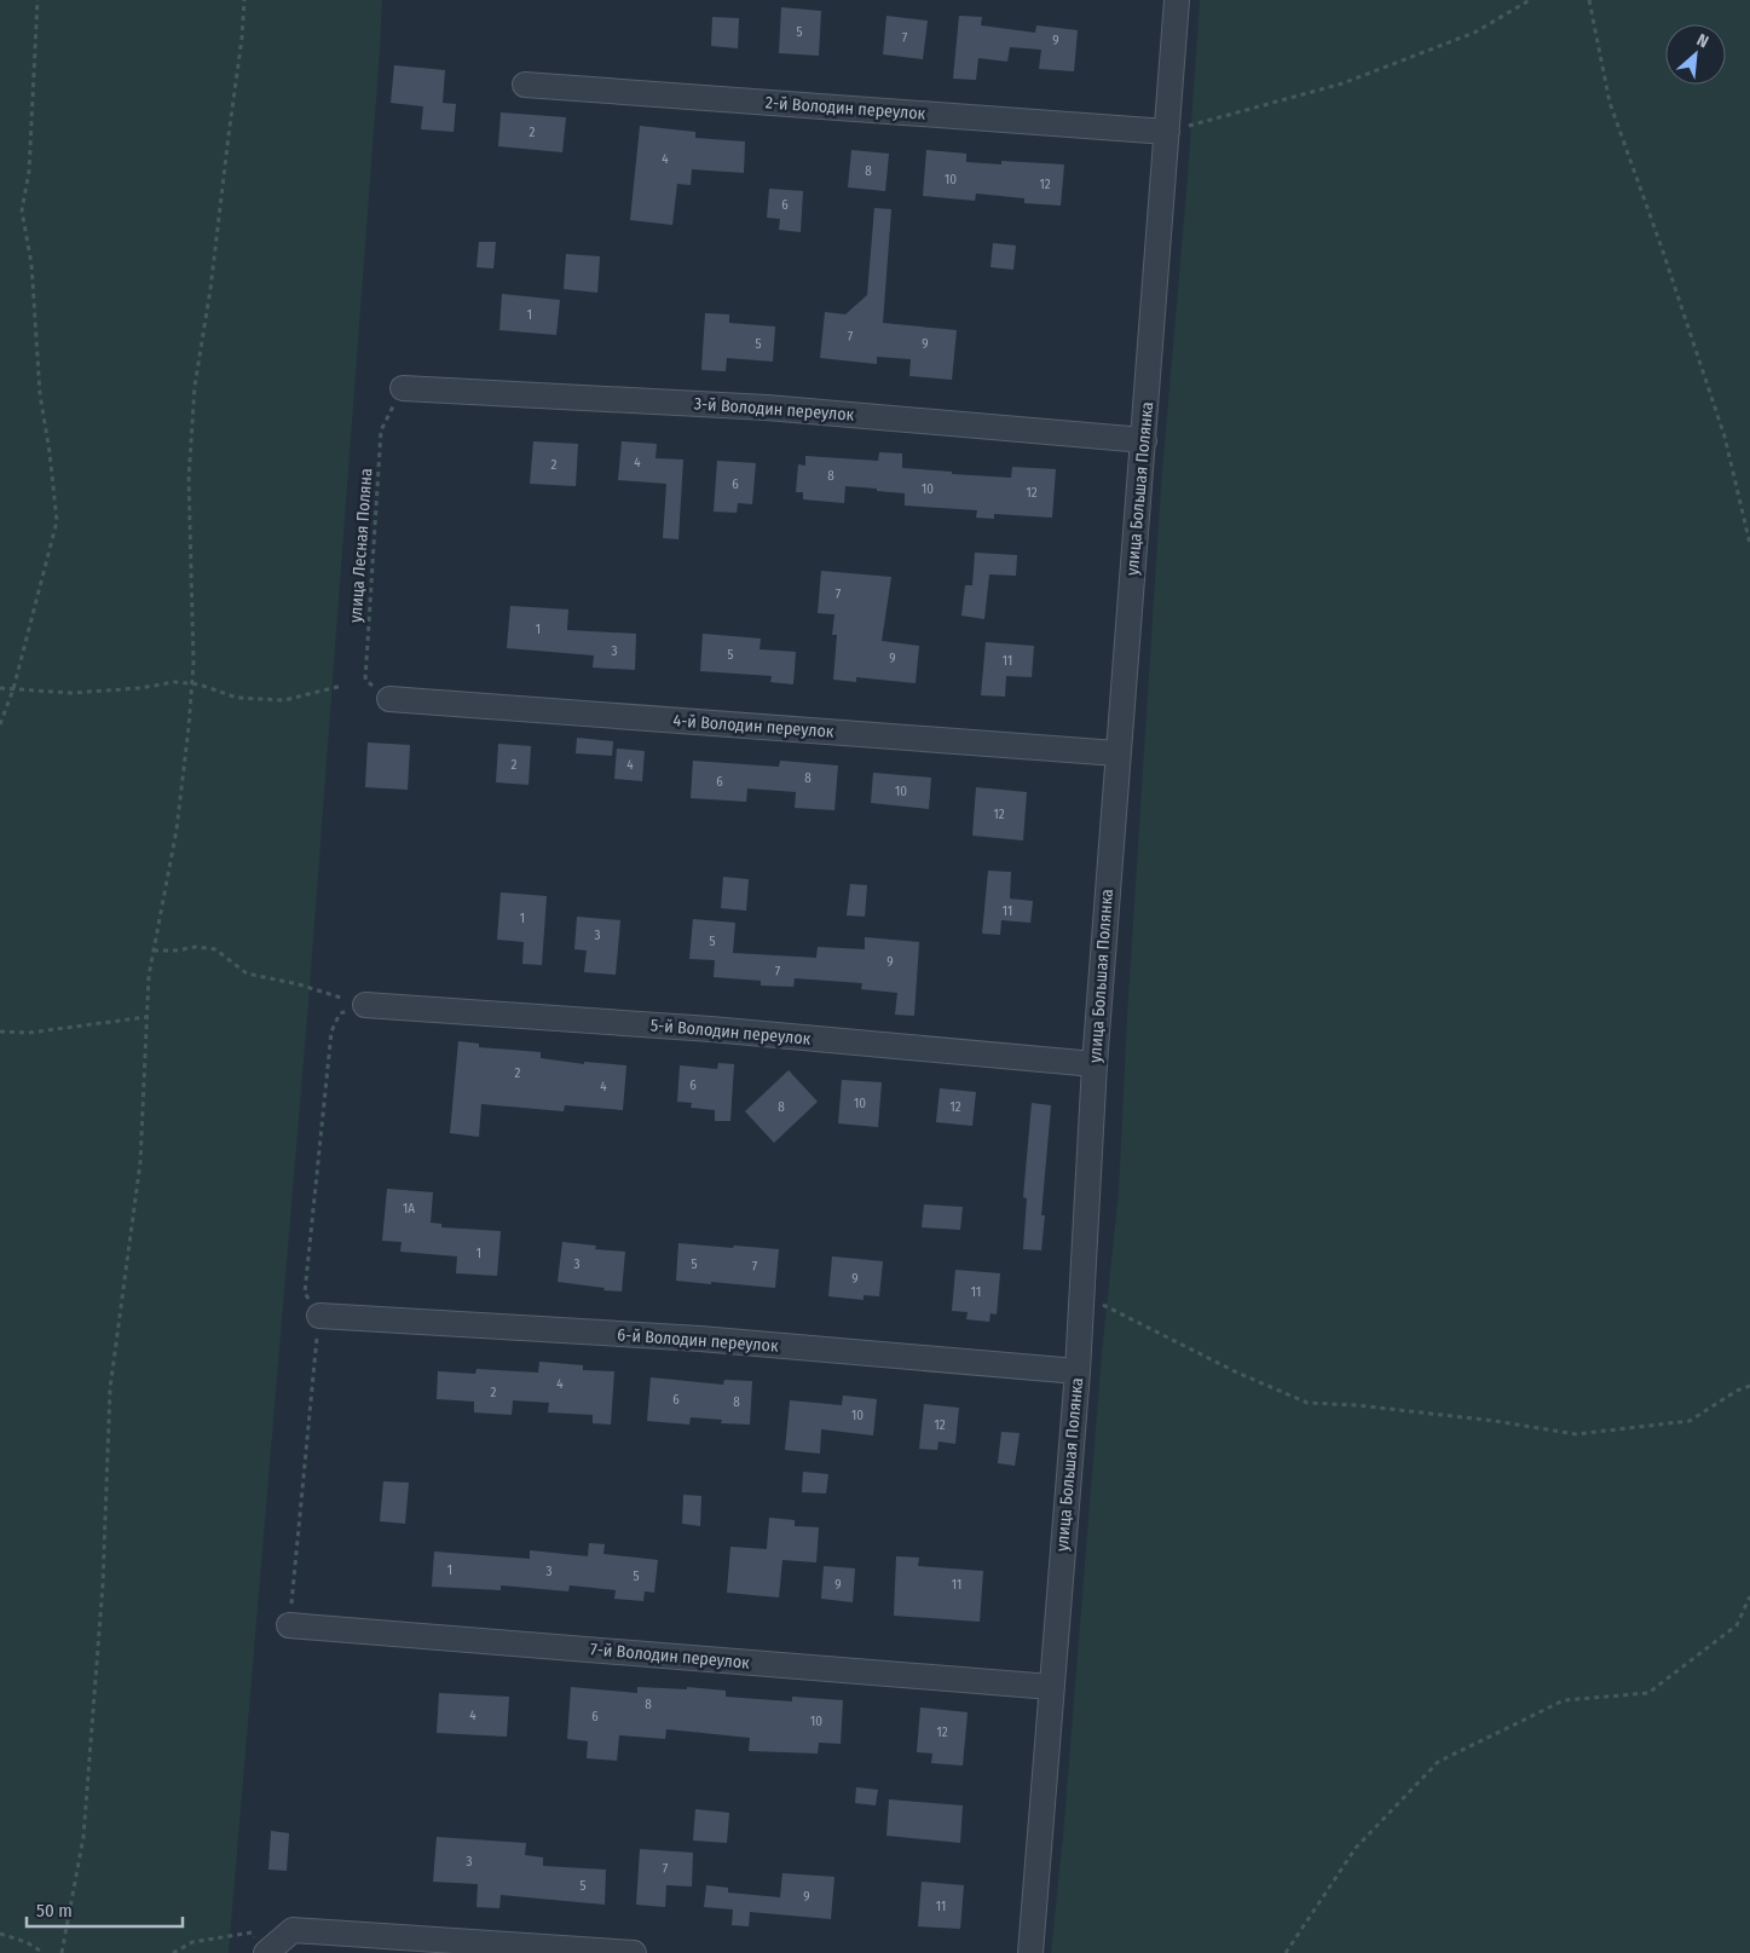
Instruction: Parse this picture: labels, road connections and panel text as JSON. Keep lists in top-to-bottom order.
{
  "streets": {
    "street": [
      "2-й Володин переулок",
      "3-й Володин переулок",
      "улица Большая Полянка",
      "4-й Володин переулок",
      "5-й Володин переулок",
      "6-й Володин переулок",
      "7-й Володин переулок"
    ],
    "path": ["улица Лесная Поляна"]
  },
  "crossings": [
    ["2-й Володин переулок", "улица Большая Полянка"],
    ["3-й Володин переулок", "улица Большая Полянка"],
    ["3-й Володин переулок", "улица Лесная Поляна"],
    ["улица Большая Полянка", "4-й Володин переулок"],
    ["улица Большая Полянка", "5-й Володин переулок"],
    ["улица Большая Полянка", "6-й Володин переулок"],
    ["улица Большая Полянка", "7-й Володин переулок"],
    ["улица Лесная Поляна", "4-й Володин переулок"]
  ],
  "house_numbers": [
    "5",
    "7",
    "9",
    "2",
    "4",
    "8",
    "10",
    "12",
    "6",
    "1",
    "7",
    "5",
    "9",
    "4",
    "2",
    "8",
    "6",
    "10",
    "12",
    "7",
    "1",
    "3",
    "5",
    "9",
    "11",
    "2",
    "4",
    "8",
    "6",
    "10",
    "12",
    "11",
    "1",
    "3",
    "5",
    "9",
    "7",
    "2",
    "6",
    "4",
    "10",
    "8",
    "12",
    "1А",
    "1",
    "3",
    "5",
    "7",
    "9",
    "11",
    "4",
    "2",
    "6",
    "8",
    "10",
    "12",
    "1",
    "3",
    "5",
    "9",
    "11",
    "8",
    "4",
    "6",
    "10",
    "12",
    "3",
    "7",
    "5",
    "9",
    "11"
  ],
  "scale_bar": "50 m",
  "north": "top right"
}
